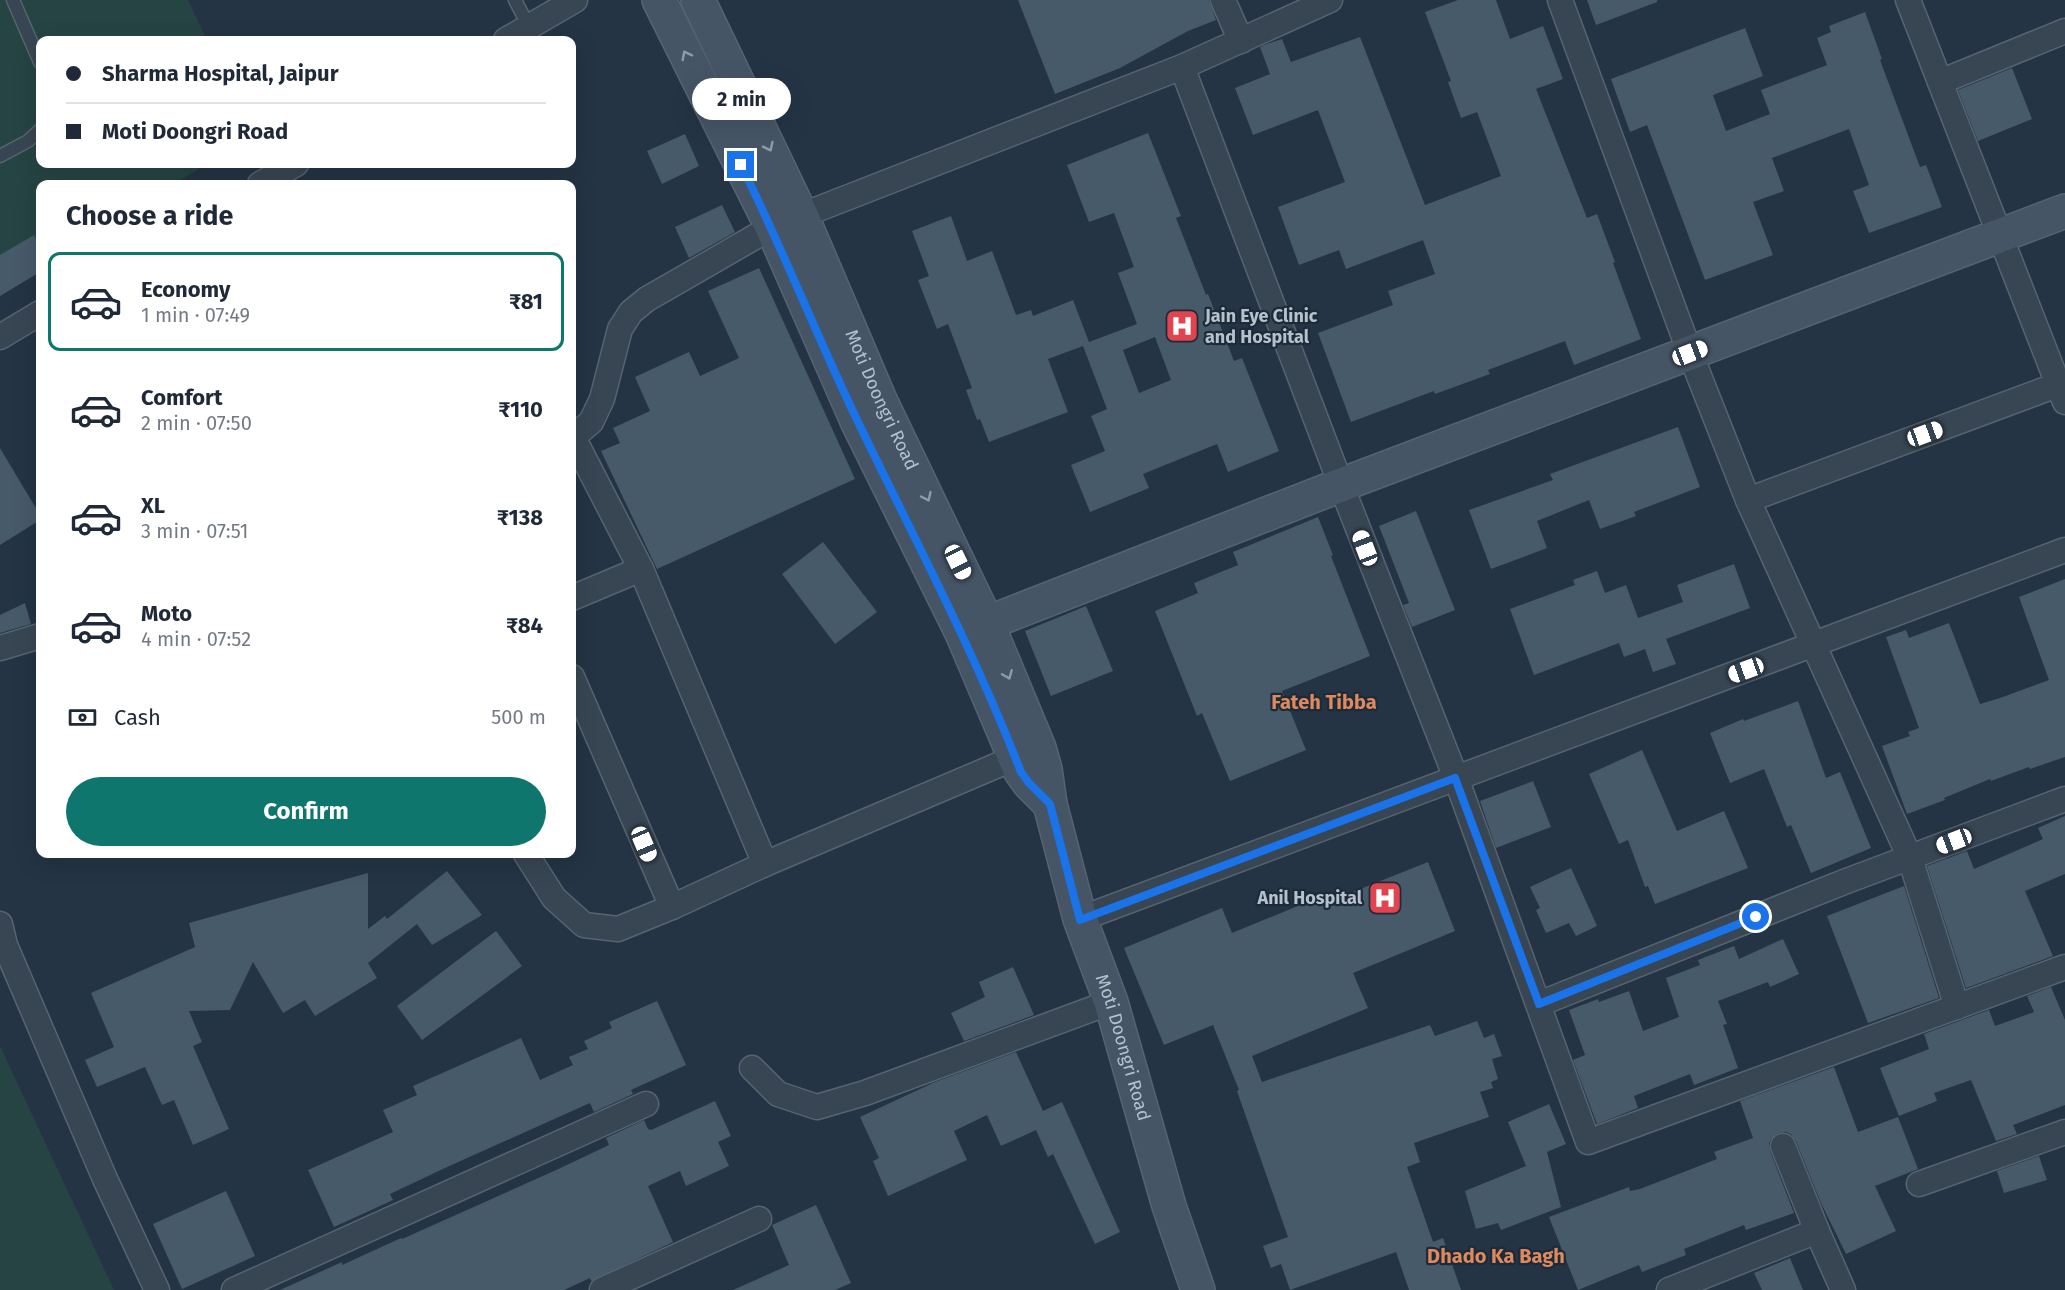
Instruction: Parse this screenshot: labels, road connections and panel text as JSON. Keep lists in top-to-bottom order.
{
  "streets": {
    "street": ["Moti Doongri Road"]
  },
  "districts": ["Fateh Tibba", "Dhado Ka Bagh"],
  "places": {
    "hospital": ["Jain Eye Clinic and Hospital", "Anil Hospital"]
  },
  "page": {
    "banner": ["Sharma Hospital, Jaipur", "Moti Doongri Road"],
    "bubble": "2 min",
    "heading": "Choose a ride",
    "list": [
      {
        "name": "Economy",
        "note": "1 min · 07:49",
        "value": "₹81"
      },
      {
        "name": "Comfort",
        "note": "2 min · 07:50",
        "value": "₹110"
      },
      {
        "name": "XL",
        "note": "3 min · 07:51",
        "value": "₹138"
      },
      {
        "name": "Moto",
        "note": "4 min · 07:52",
        "value": "₹84"
      }
    ],
    "pay": ["Cash", "500 m"],
    "buttons": "Confirm"
  }
}
